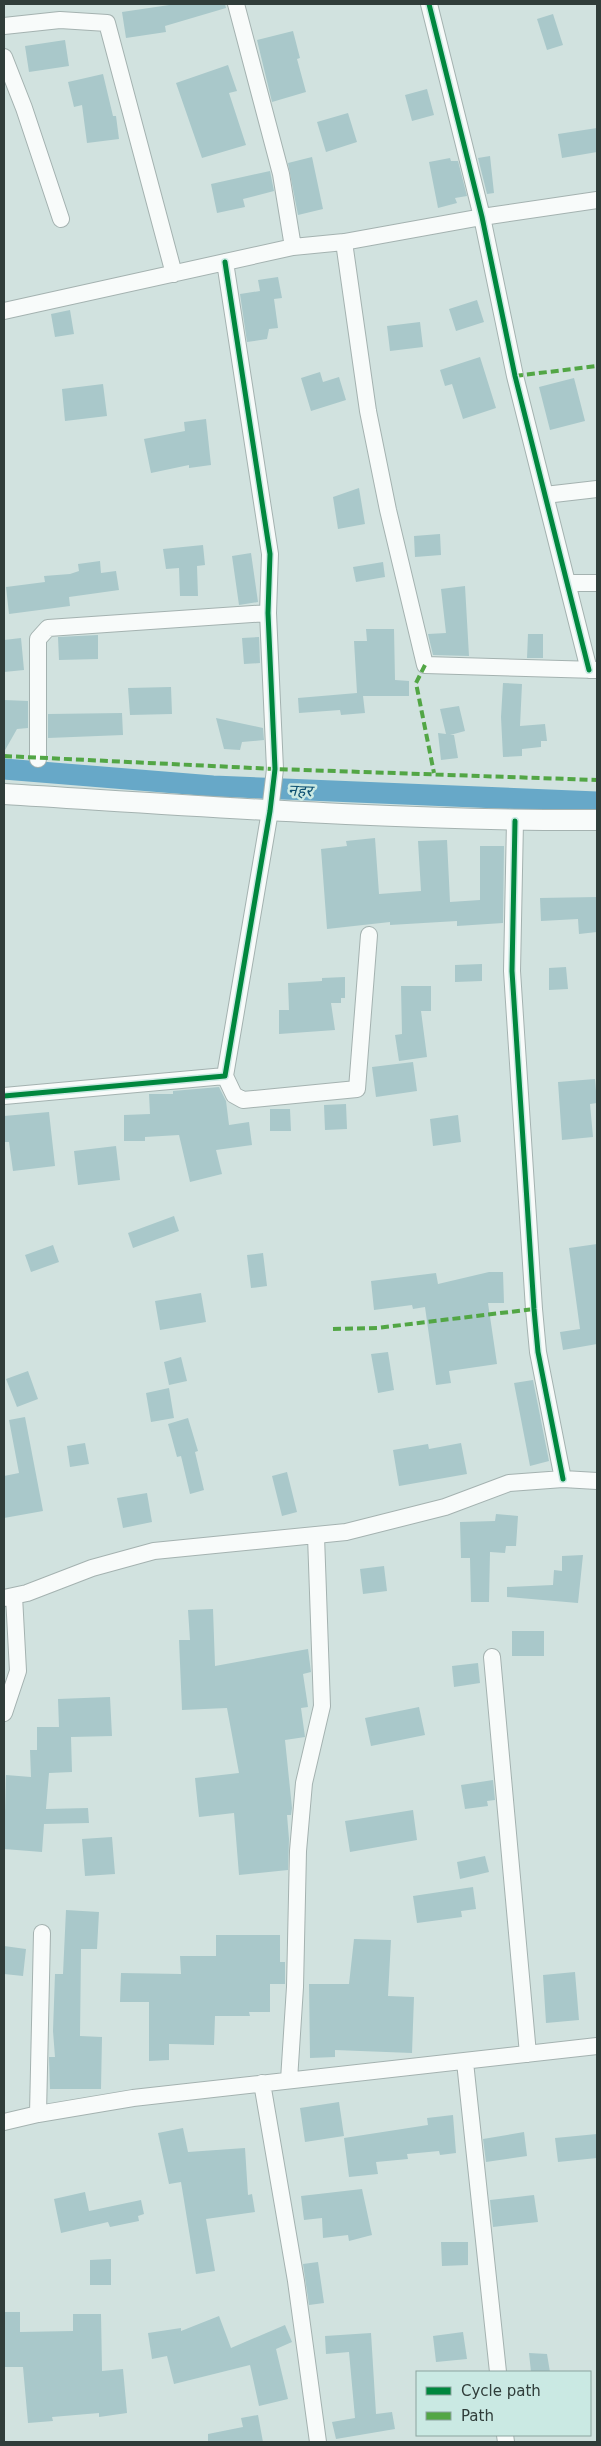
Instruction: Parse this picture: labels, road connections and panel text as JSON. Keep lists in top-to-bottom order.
{
  "water": ["नहर"],
  "legend": ["Cycle path", "Path"]
}
